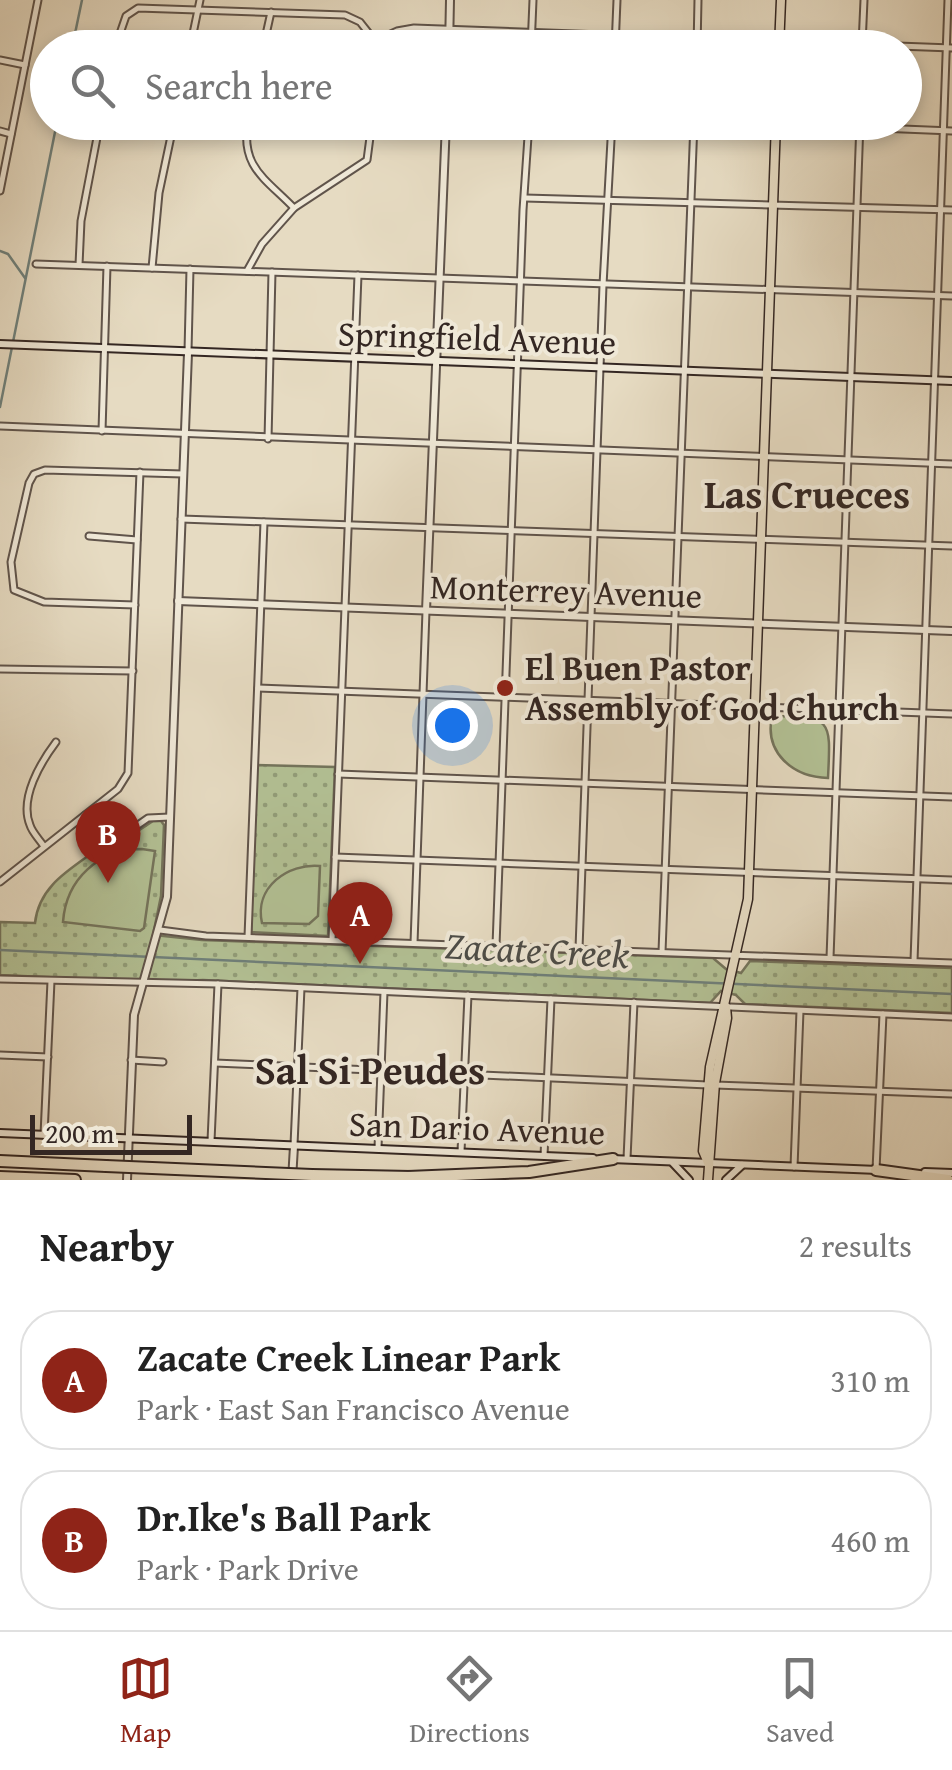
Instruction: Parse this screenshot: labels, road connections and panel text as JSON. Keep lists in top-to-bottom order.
{
  "streets": {
    "street": ["Springfield Avenue", "Monterrey Avenue", "San Dario Avenue"]
  },
  "districts": ["Las Crueces", "Sal Si Peudes"],
  "water": ["Zacate Creek"],
  "places": ["El Buen Pastor Assembly of God Church"],
  "scale_bar": "200 m",
  "page": {
    "search": "Search here",
    "pins": ["B", "A"],
    "scale": "200 m",
    "heading": ["Nearby", "2 results"],
    "list": [
      {
        "mark": "A",
        "name": "Zacate Creek Linear Park",
        "note": "Park · East San Francisco Avenue",
        "value": "310 m"
      },
      {
        "mark": "B",
        "name": "Dr.Ike's Ball Park",
        "note": "Park · Park Drive",
        "value": "460 m"
      }
    ],
    "nav": ["Map", "Directions", "Saved"]
  }
}
